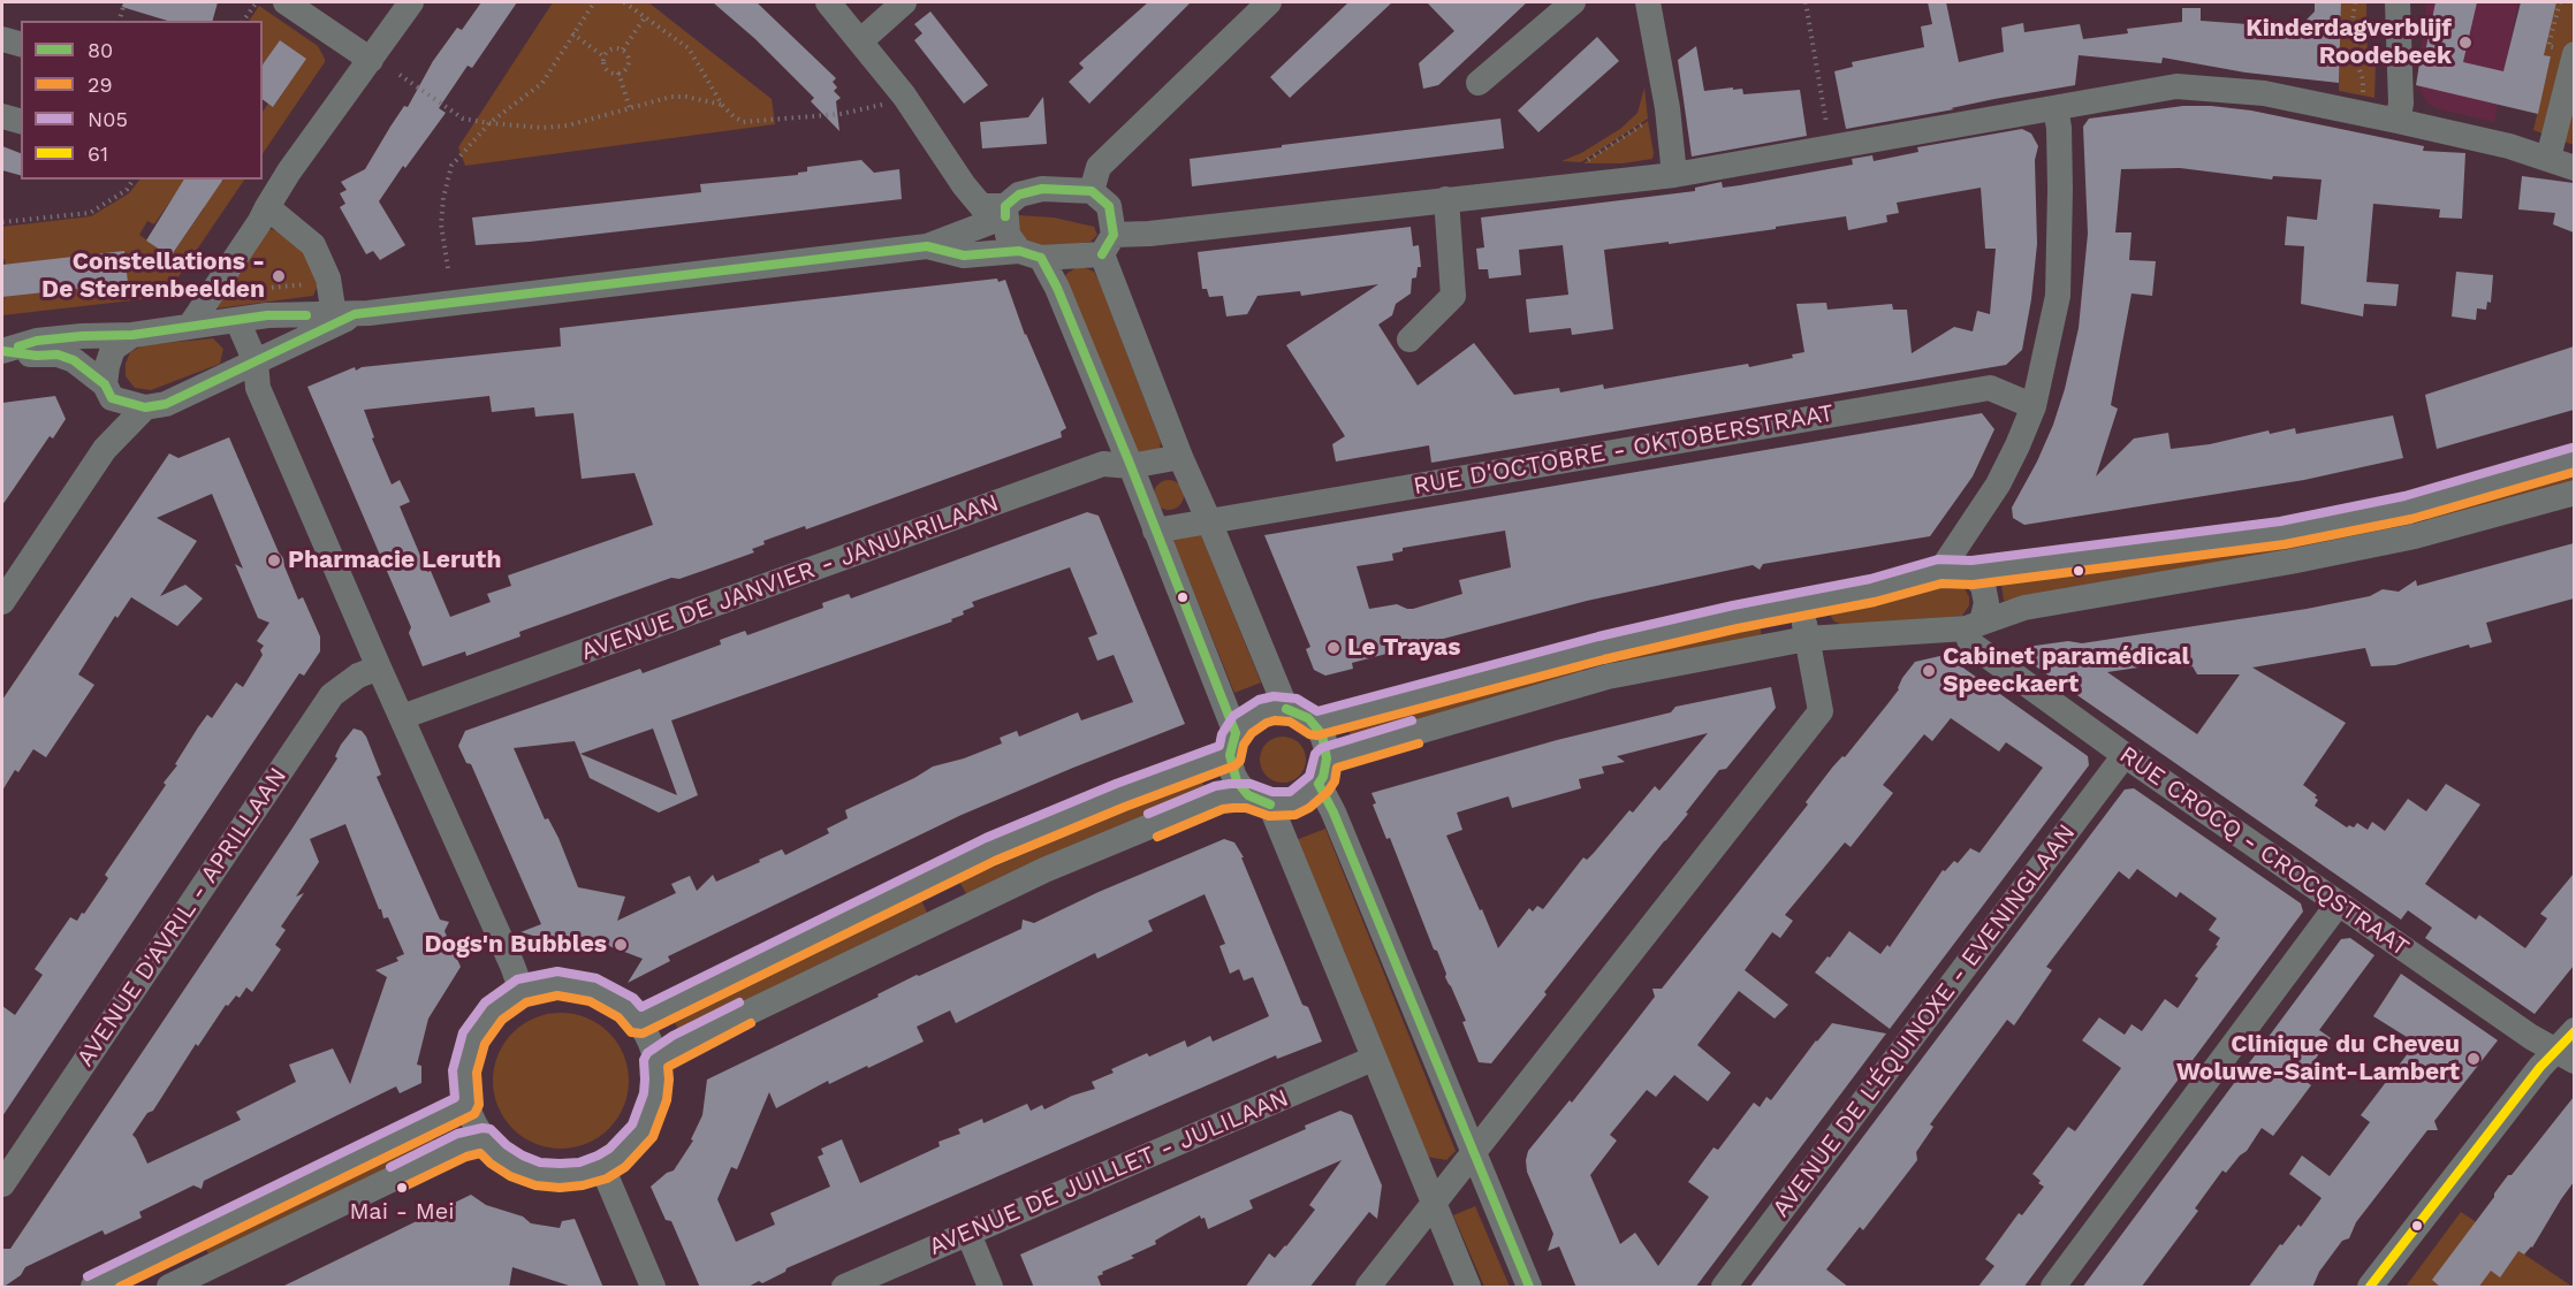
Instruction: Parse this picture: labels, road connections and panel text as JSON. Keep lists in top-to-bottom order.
{
  "streets": {
    "street": [
      "RUE D'OCTOBRE - OKTOBERSTRAAT",
      "AVENUE DE JANVIER - JANUARILAAN",
      "RUE CROCQ - CROCQSTRAAT",
      "AVENUE D'AVRIL - APRILLAAN",
      "AVENUE DE L'ÉQUINOXE - EVENINGLAAN",
      "AVENUE DE JUILLET - JULILAAN"
    ]
  },
  "crossings": [
    ["RUE CROCQ - CROCQSTRAAT", "AVENUE DE L'ÉQUINOXE - EVENINGLAAN"]
  ],
  "places": [
    "Kinderdagverblijf Roodebeek",
    "Constellations - De Sterrenbeelden",
    "Pharmacie Leruth",
    "Le Trayas",
    "Cabinet paramédical Speeckaert",
    "Dogs'n Bubbles",
    "Clinique du Cheveu Woluwe-Saint-Lambert",
    "Mai - Mei"
  ],
  "lines": [
    "transit line 80",
    "transit line N05",
    "transit line 29",
    "transit line 61"
  ],
  "legend": [
    "80",
    "29",
    "N05",
    "61"
  ]
}
